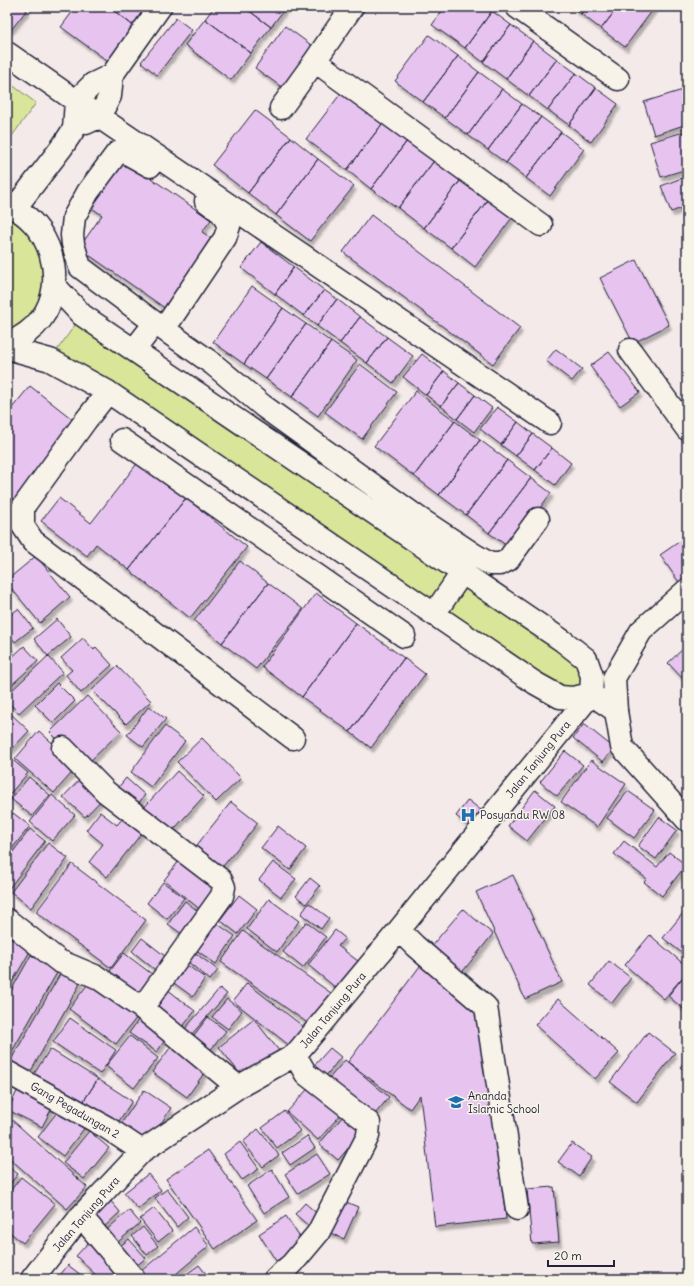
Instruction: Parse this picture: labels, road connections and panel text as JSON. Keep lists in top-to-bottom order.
{
  "streets": {
    "street": ["Jalan Tanjung Pura", "Gang Pegadungan 2"]
  },
  "crossings": [
    ["Jalan Tanjung Pura", "Gang Pegadungan 2"]
  ],
  "places": {
    "hospital": ["Posyandu RW 08"],
    "school or university": ["Ananda Islamic School"]
  },
  "scale_bar": "20 m"
}
